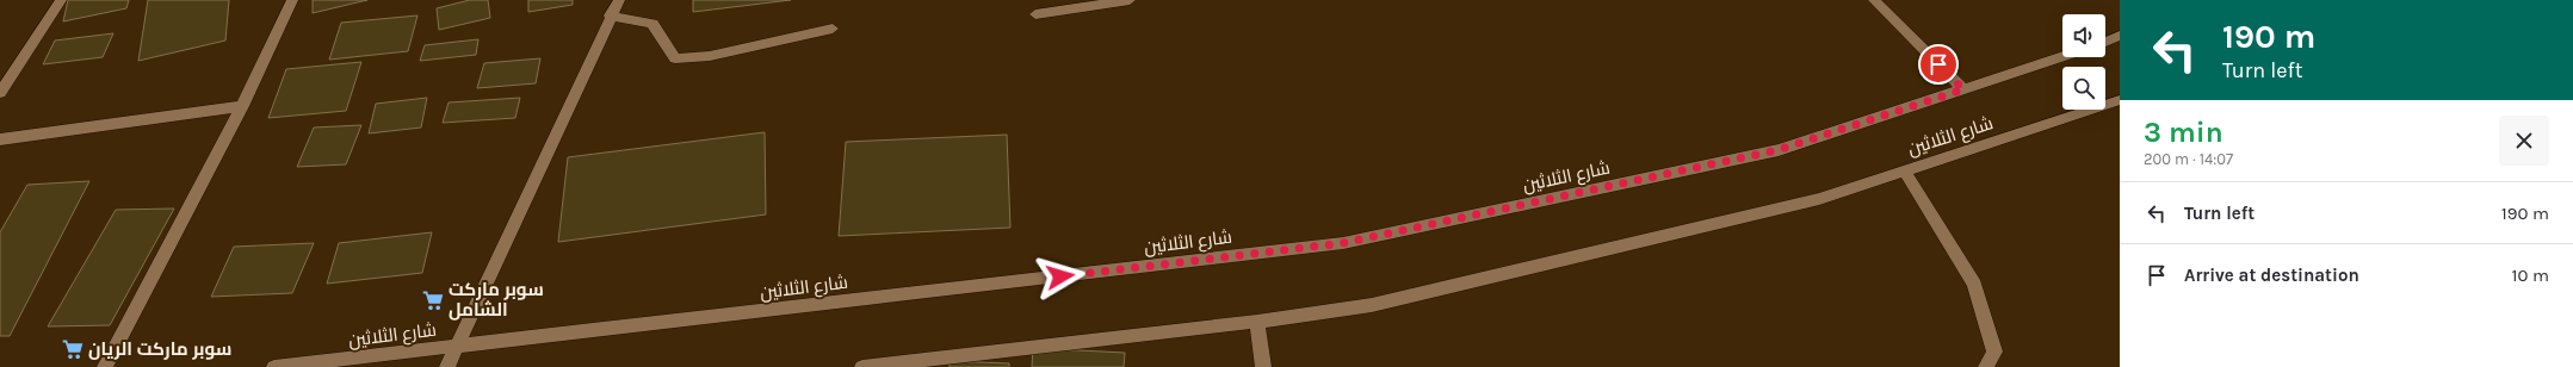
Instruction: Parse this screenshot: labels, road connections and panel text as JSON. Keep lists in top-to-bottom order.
{
  "streets": {
    "street": ["شارع الثلاثين"]
  },
  "places": {
    "supermarket": ["سوبر ماركت الشامل", "سوبر ماركت الريان"]
  },
  "page": {
    "turn": ["190 m", "Turn left"],
    "heading": ["3 min", "200 m · 14:07"],
    "list": [
      {
        "name": "Turn left",
        "value": "190 m"
      },
      {
        "name": "Arrive at destination",
        "value": "10 m"
      }
    ]
  }
}
